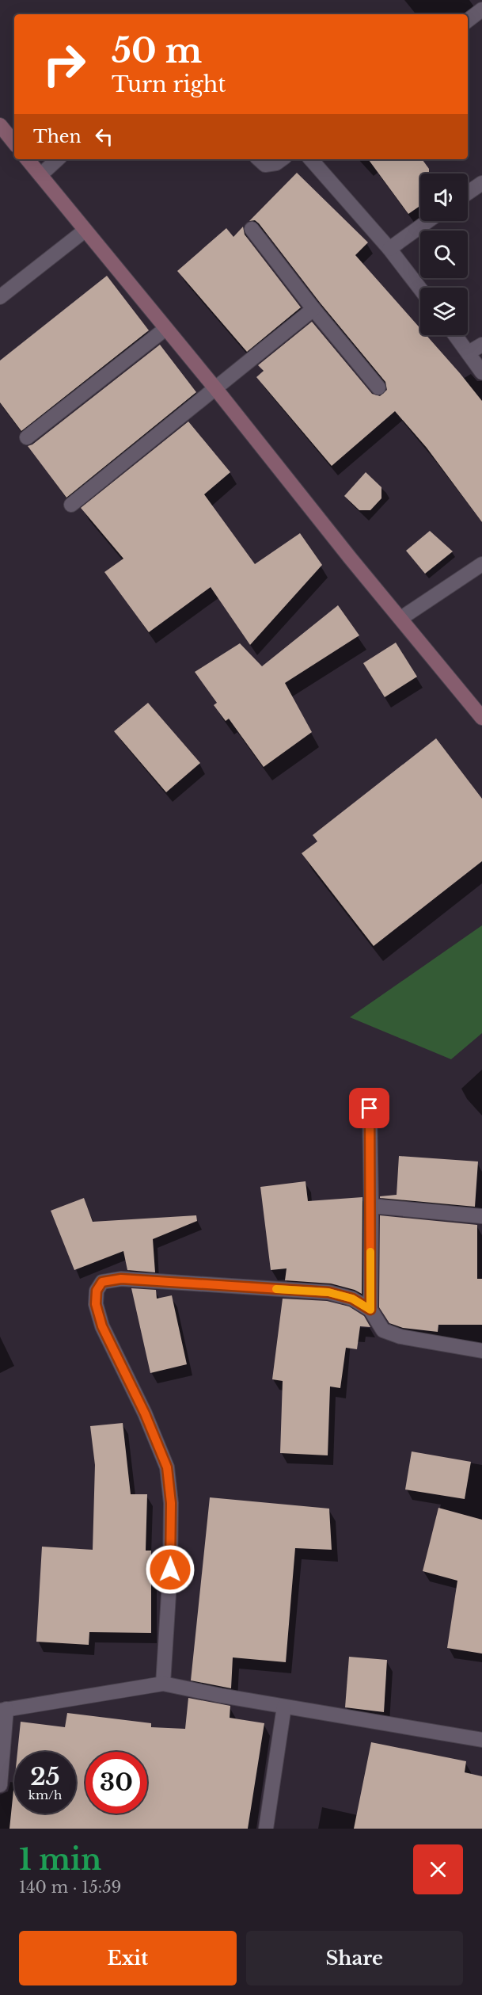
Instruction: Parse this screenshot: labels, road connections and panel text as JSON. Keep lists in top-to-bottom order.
{
  "page": {
    "turn": ["50 m", "Turn right"],
    "then": "Then",
    "speed": "25 km/h",
    "limit": "30",
    "heading": ["1 min", "140 m · 15:59"],
    "buttons": ["Exit", "Share"]
  }
}
